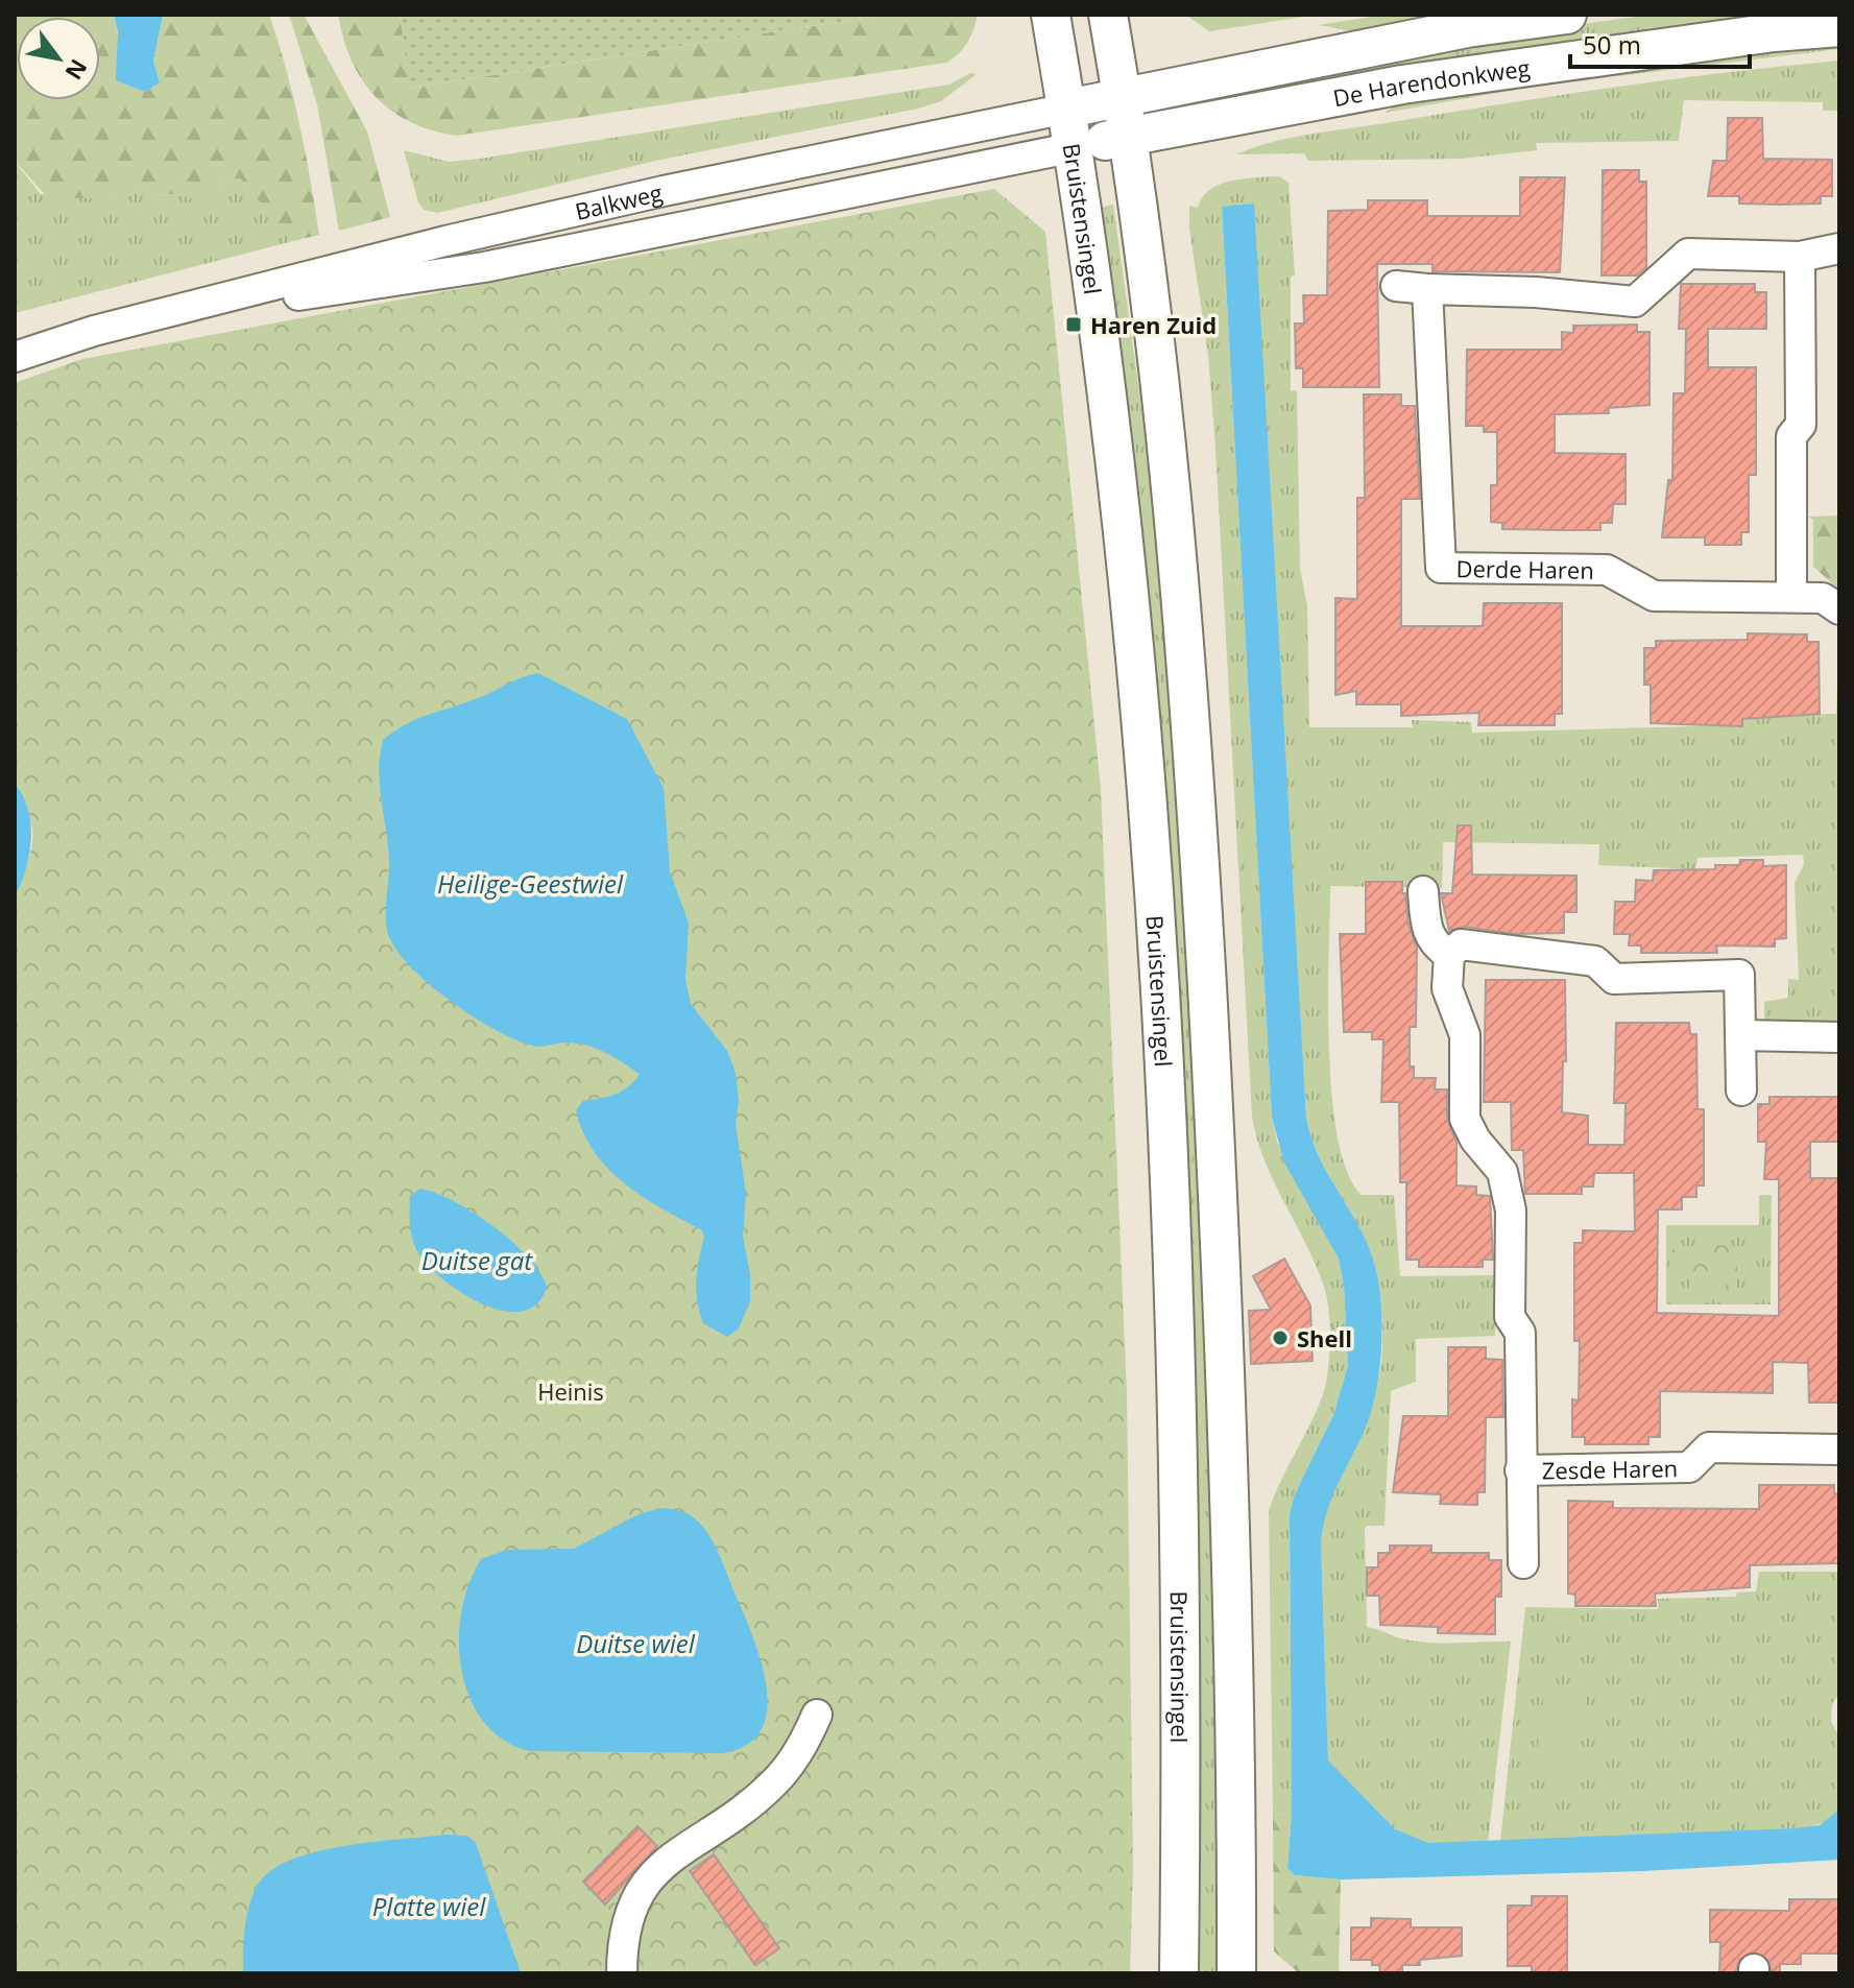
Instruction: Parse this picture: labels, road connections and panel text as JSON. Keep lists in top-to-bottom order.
{
  "streets": {
    "main road": ["De Harendonkweg", "Bruistensingel"],
    "street": ["Balkweg", "Derde Haren", "Zesde Haren"]
  },
  "crossings": [
    ["De Harendonkweg", "Balkweg"],
    ["De Harendonkweg", "Bruistensingel"],
    ["Balkweg", "Bruistensingel"]
  ],
  "water": [
    "Heilige-Geestwiel",
    "Duitse gat",
    "Duitse wiel",
    "Platte wiel"
  ],
  "parks": ["Heinis"],
  "places": {
    "transit": ["Haren Zuid"],
    "other": ["Shell"]
  },
  "scale_bar": "50 m",
  "north": "bottom right"
}
